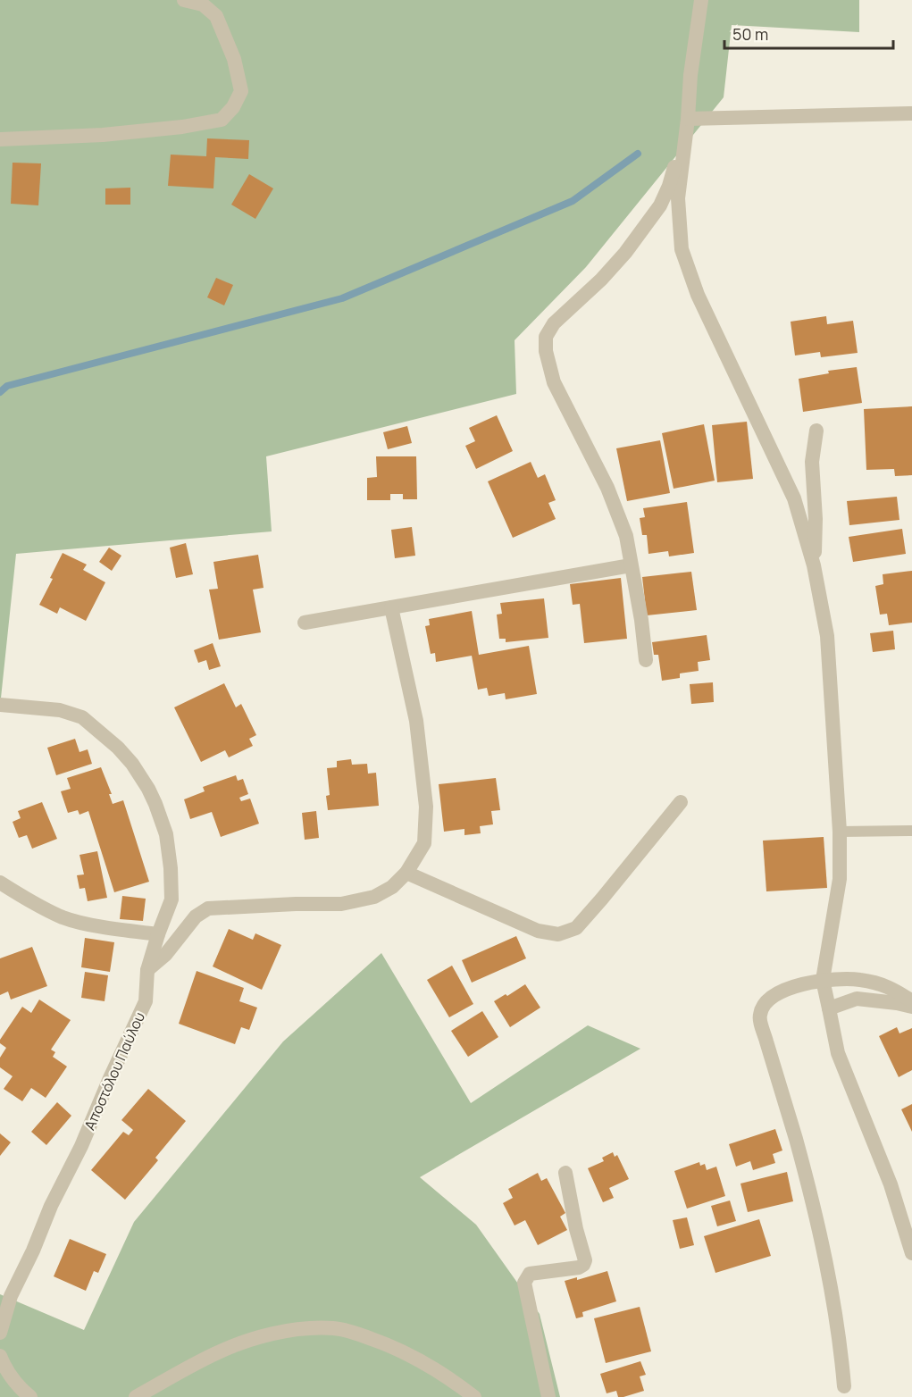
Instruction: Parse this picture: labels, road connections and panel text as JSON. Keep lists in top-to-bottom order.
{
  "streets": {
    "street": ["Αποστόλου Παύλου"]
  },
  "scale_bar": "50 m"
}
